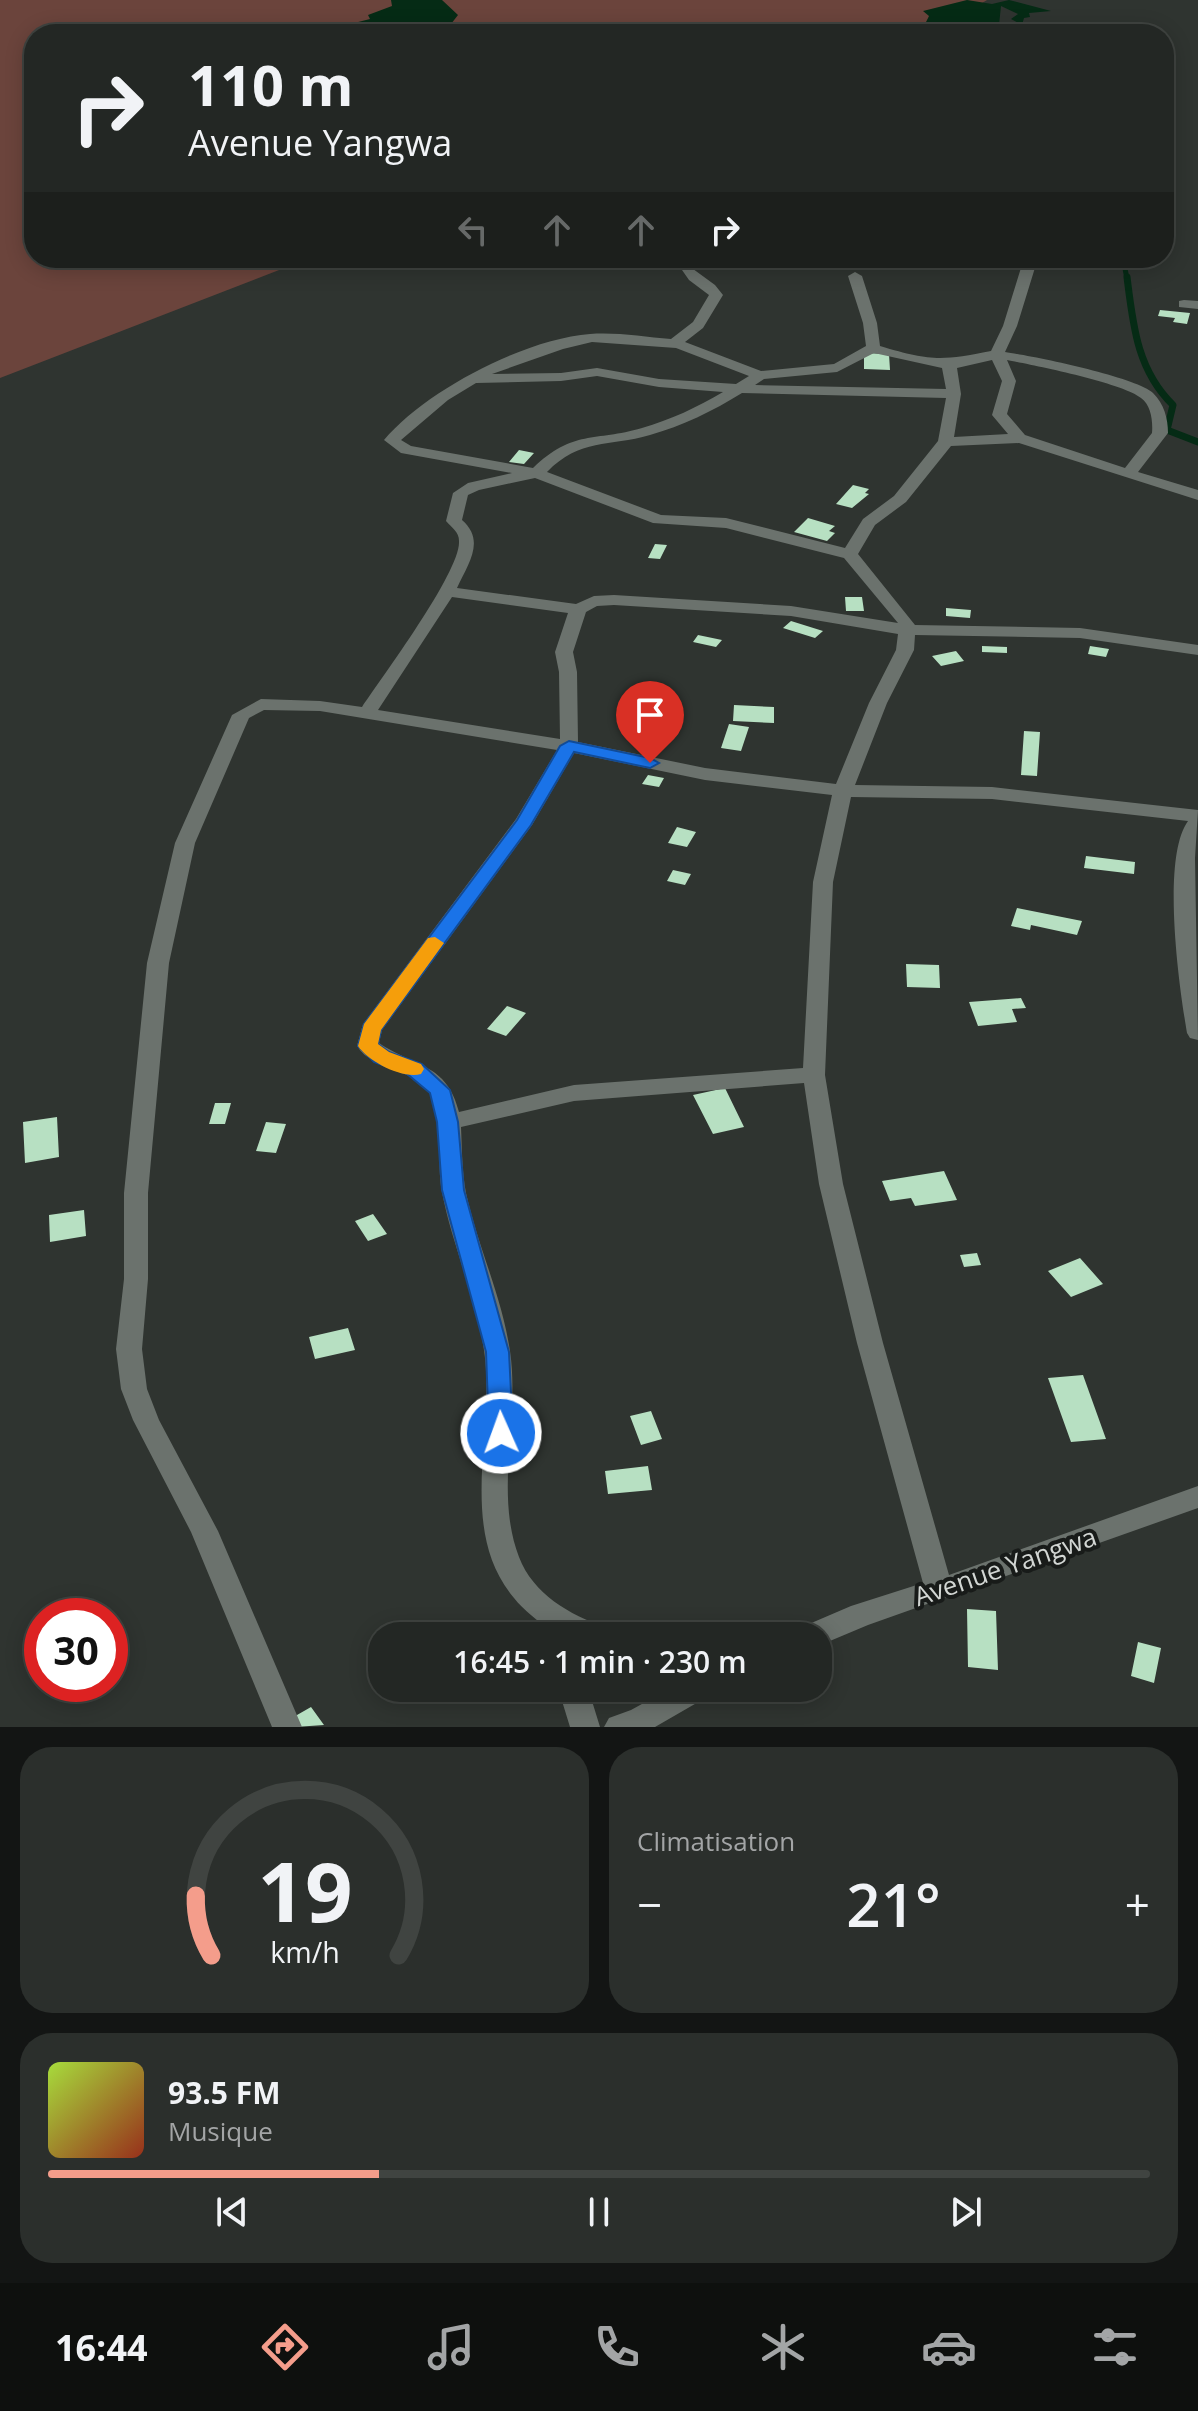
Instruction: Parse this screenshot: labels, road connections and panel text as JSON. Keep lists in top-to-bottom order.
{
  "streets": {
    "street": ["Avenue Yangwa"]
  },
  "page": {
    "turn": ["110 m", "Avenue Yangwa"],
    "limit": "30",
    "trip": "16:45 · 1 min · 230 m",
    "tile": "Climatisation",
    "heat": ["−", "21°", "+"],
    "song": ["93.5 FM", "Musique"],
    "tabs": "16:44",
    "gauge": ["19", "km/h"]
  }
}
